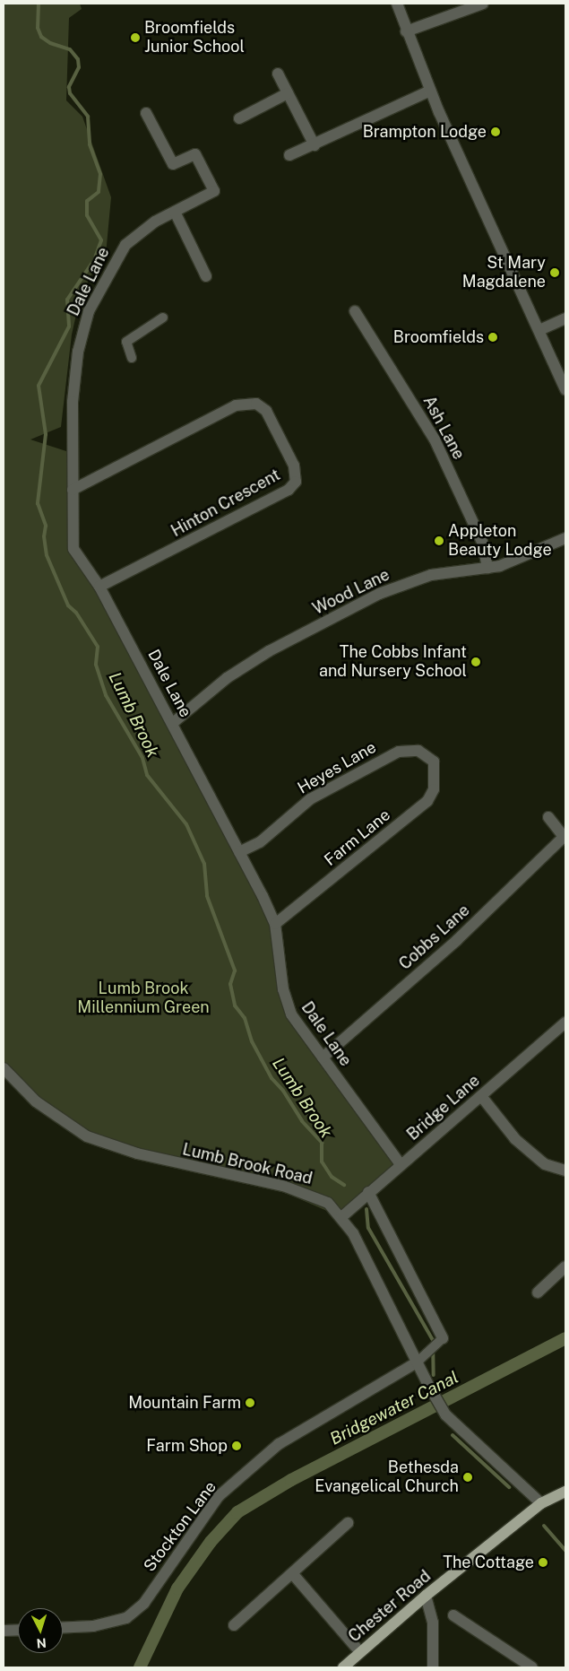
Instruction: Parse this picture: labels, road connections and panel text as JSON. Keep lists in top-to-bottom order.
{
  "streets": {
    "main road": ["Chester Road"],
    "street": [
      "Dale Lane",
      "Ash Lane",
      "Hinton Crescent",
      "Wood Lane",
      "Heyes Lane",
      "Farm Lane",
      "Cobbs Lane",
      "Bridge Lane",
      "Lumb Brook Road",
      "Stockton Lane"
    ]
  },
  "crossings": [
    ["Dale Lane", "Hinton Crescent"],
    ["Dale Lane", "Wood Lane"],
    ["Dale Lane", "Heyes Lane"],
    ["Dale Lane", "Farm Lane"],
    ["Dale Lane", "Cobbs Lane"],
    ["Dale Lane", "Bridge Lane"],
    ["Ash Lane", "Wood Lane"],
    ["Heyes Lane", "Farm Lane"],
    ["Bridge Lane", "Lumb Brook Road"],
    ["Lumb Brook Road", "Stockton Lane"],
    ["Lumb Brook Road", "Chester Road"]
  ],
  "water": ["Lumb Brook", "Bridgewater Canal"],
  "parks": ["Lumb Brook Millennium Green"],
  "places": [
    "Broomfields Junior School",
    "Brampton Lodge",
    "St Mary Magdalene",
    "Broomfields",
    "Appleton Beauty Lodge",
    "The Cobbs Infant and Nursery School",
    "Mountain Farm",
    "Farm Shop",
    "Bethesda Evangelical Church",
    "The Cottage"
  ],
  "north": "bottom"
}
